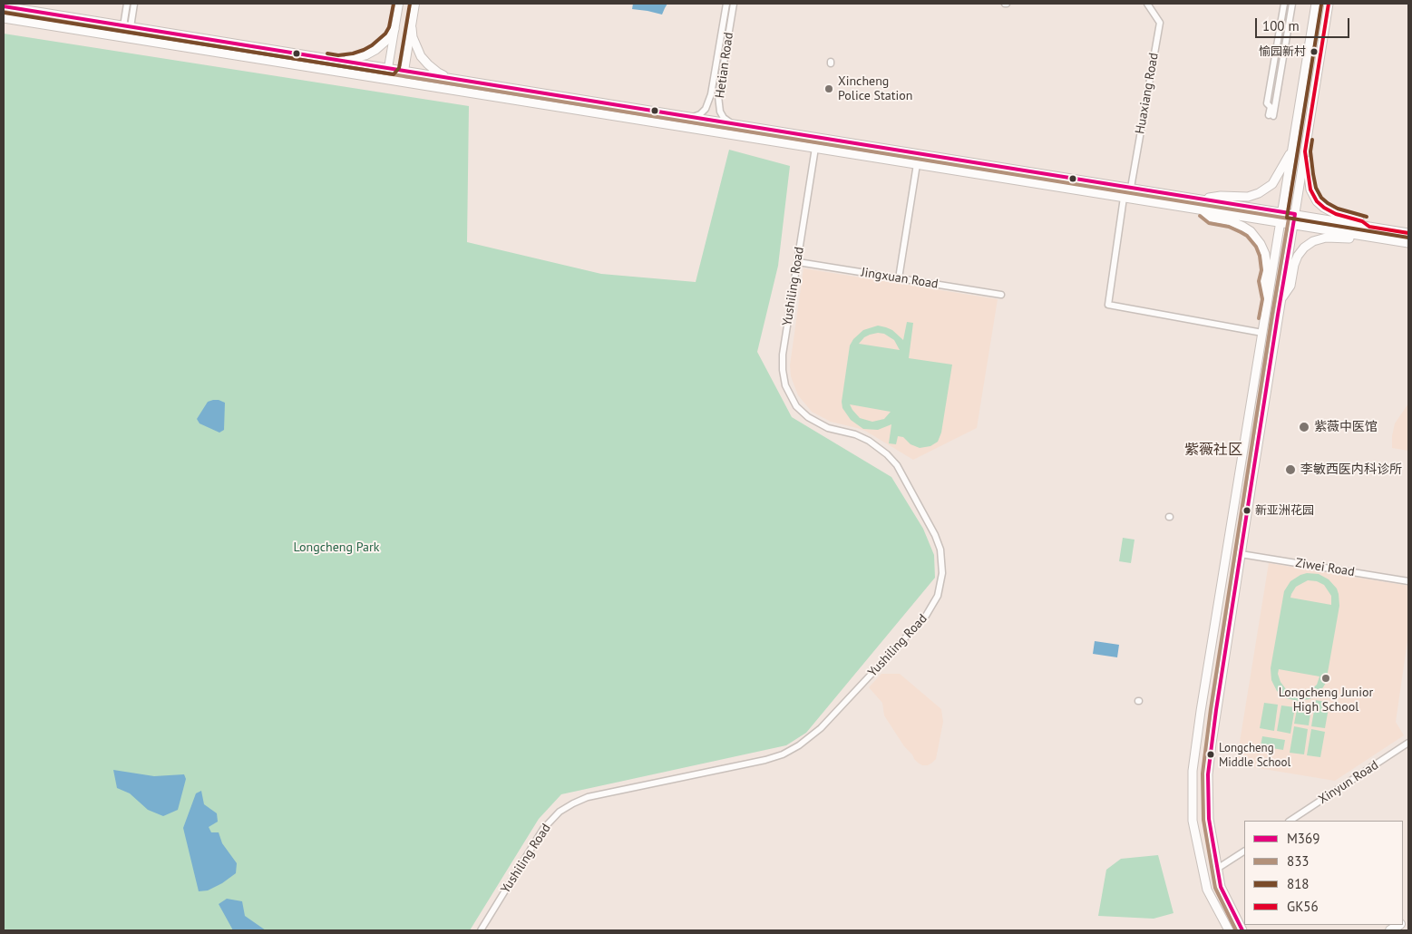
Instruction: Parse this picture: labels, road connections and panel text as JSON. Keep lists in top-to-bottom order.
{
  "streets": {
    "street": [
      "Hetian Road",
      "Huaxiang Road",
      "Jingxuan Road",
      "Yushiling Road",
      "Ziwei Road",
      "Xinyun Road"
    ]
  },
  "crossings": [
    ["Jingxuan Road", "Yushiling Road"]
  ],
  "districts": ["紫薇社区"],
  "parks": ["Longcheng Park"],
  "places": [
    "愉园新村",
    "Xincheng Police Station",
    "紫薇中医馆",
    "李敏西医内科诊所",
    "新亚洲花园",
    "Longcheng Junior High School",
    "Longcheng Middle School"
  ],
  "lines": [
    "transit line 818",
    "transit line GK56",
    "transit line M369",
    "transit line 833"
  ],
  "legend": [
    "M369",
    "833",
    "818",
    "GK56"
  ],
  "scale_bar": "100 m"
}
